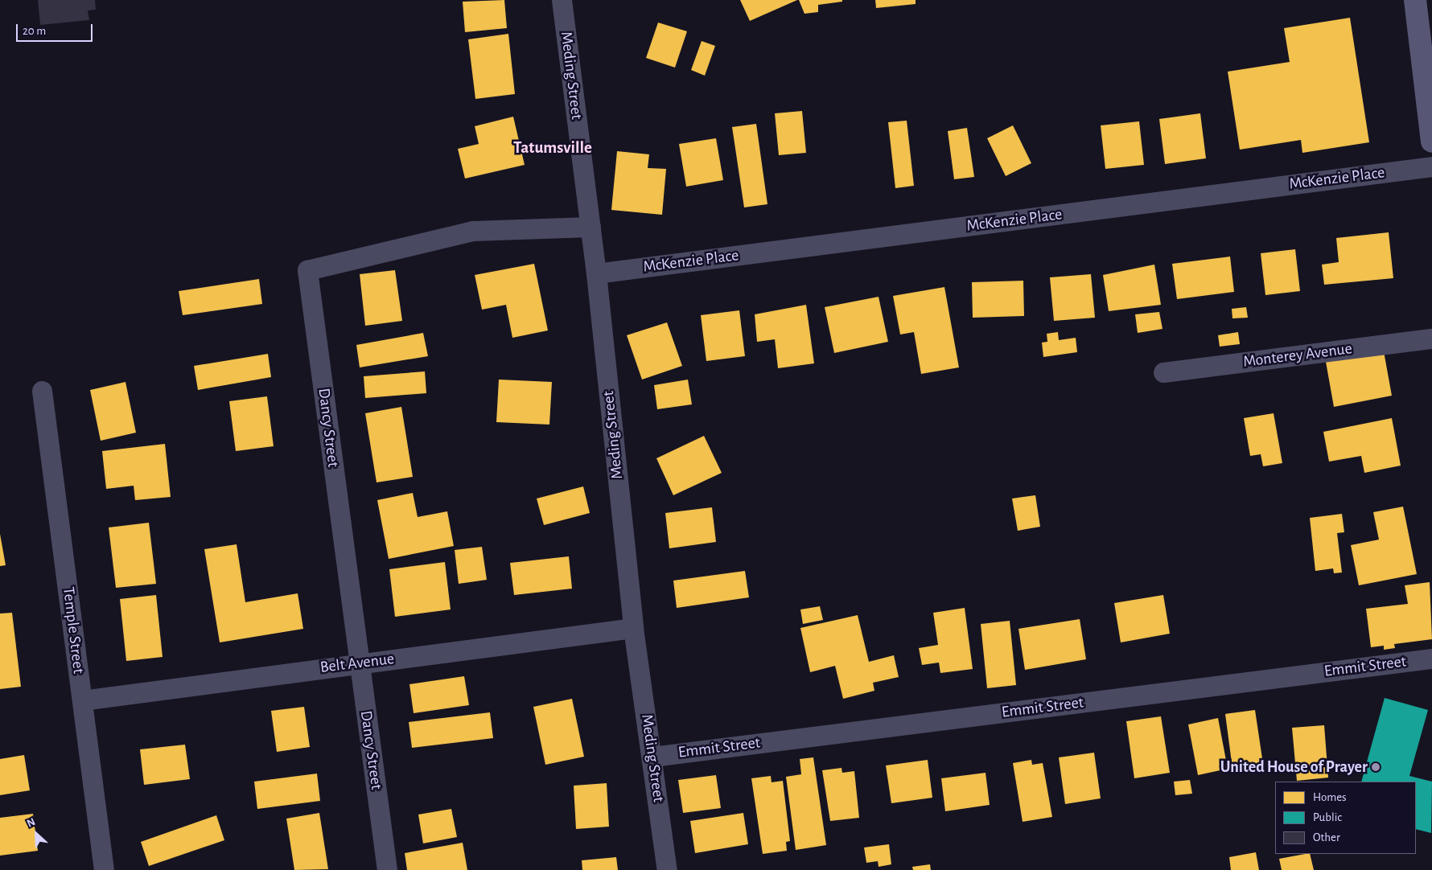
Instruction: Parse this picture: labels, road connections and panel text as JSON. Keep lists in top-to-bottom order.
{
  "streets": {
    "street": [
      "Meding Street",
      "McKenzie Place",
      "Monterey Avenue",
      "Dancy Street",
      "Temple Street",
      "Belt Avenue",
      "Emmit Street"
    ]
  },
  "crossings": [
    ["Meding Street", "McKenzie Place"],
    ["Meding Street", "Dancy Street"],
    ["Meding Street", "Belt Avenue"],
    ["Meding Street", "Emmit Street"],
    ["Dancy Street", "Belt Avenue"],
    ["Temple Street", "Belt Avenue"]
  ],
  "districts": ["Tatumsville"],
  "places": ["United House of Prayer"],
  "legend": ["Homes", "Public", "Other"],
  "scale_bar": "20 m",
  "north": "top left"
}
